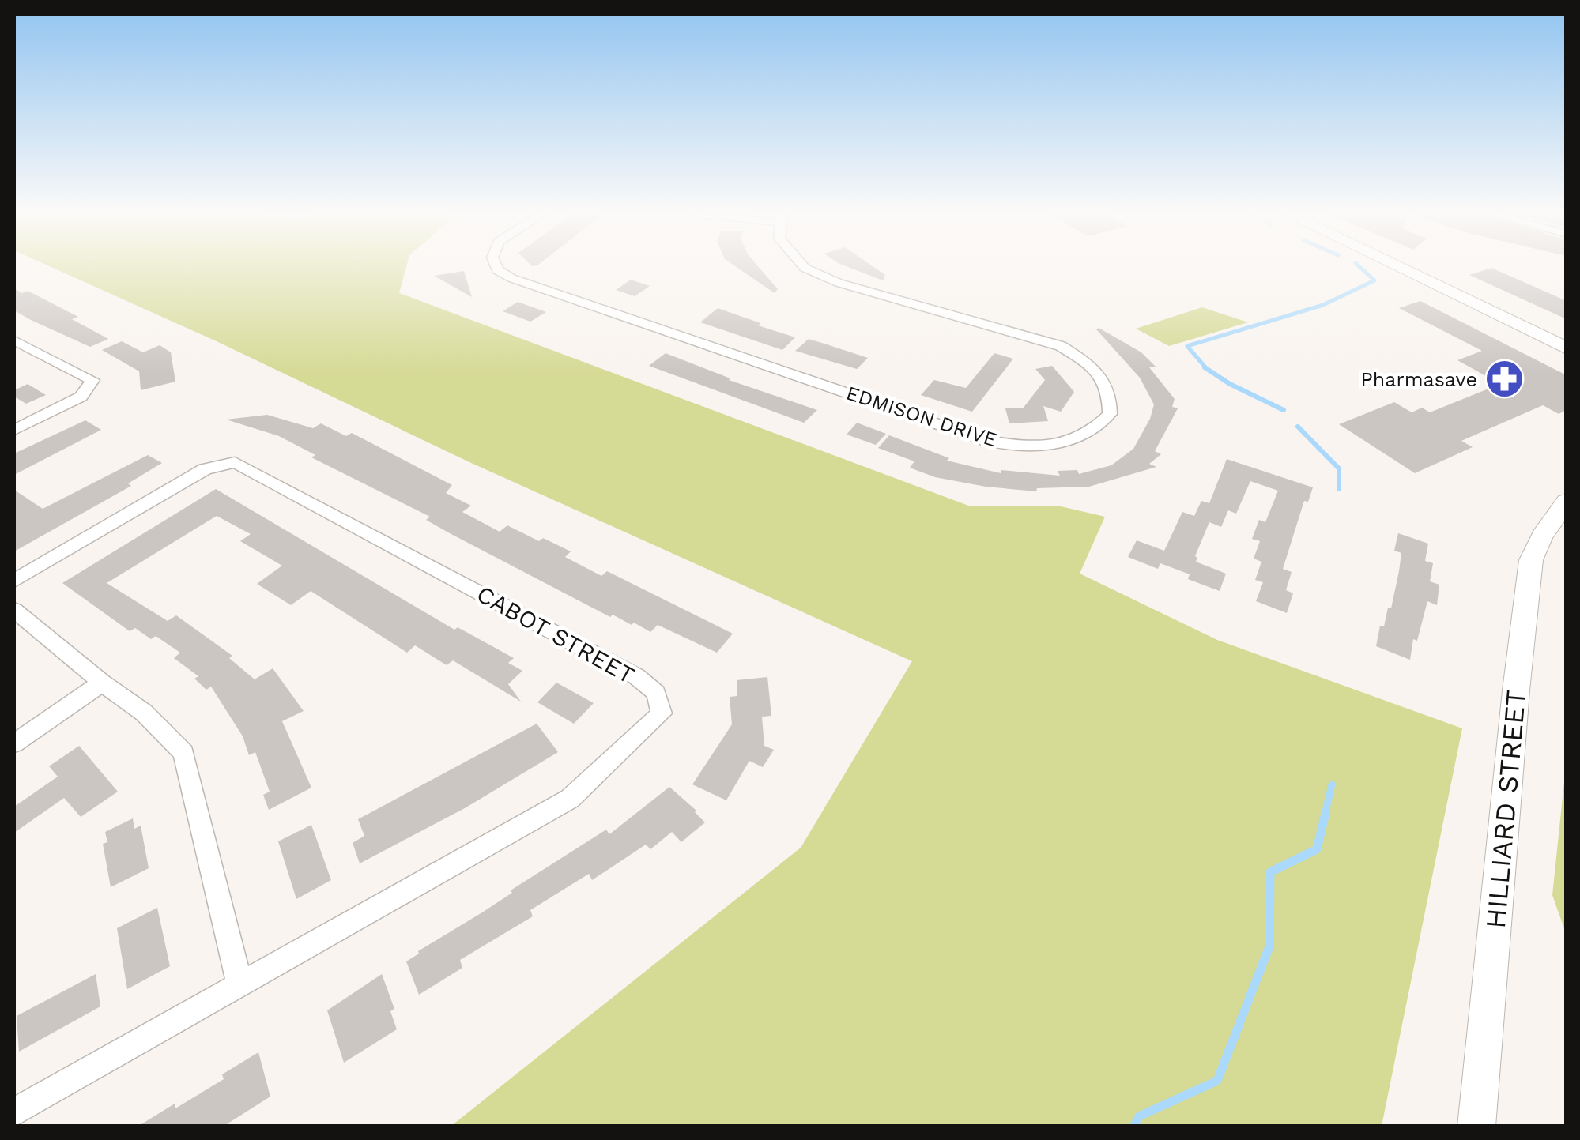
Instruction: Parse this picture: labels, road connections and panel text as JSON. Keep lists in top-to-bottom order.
{
  "streets": {
    "street": ["EDMISON DRIVE", "CABOT STREET", "HILLIARD STREET"]
  },
  "places": {
    "pharmacy": ["Pharmasave"]
  }
}
